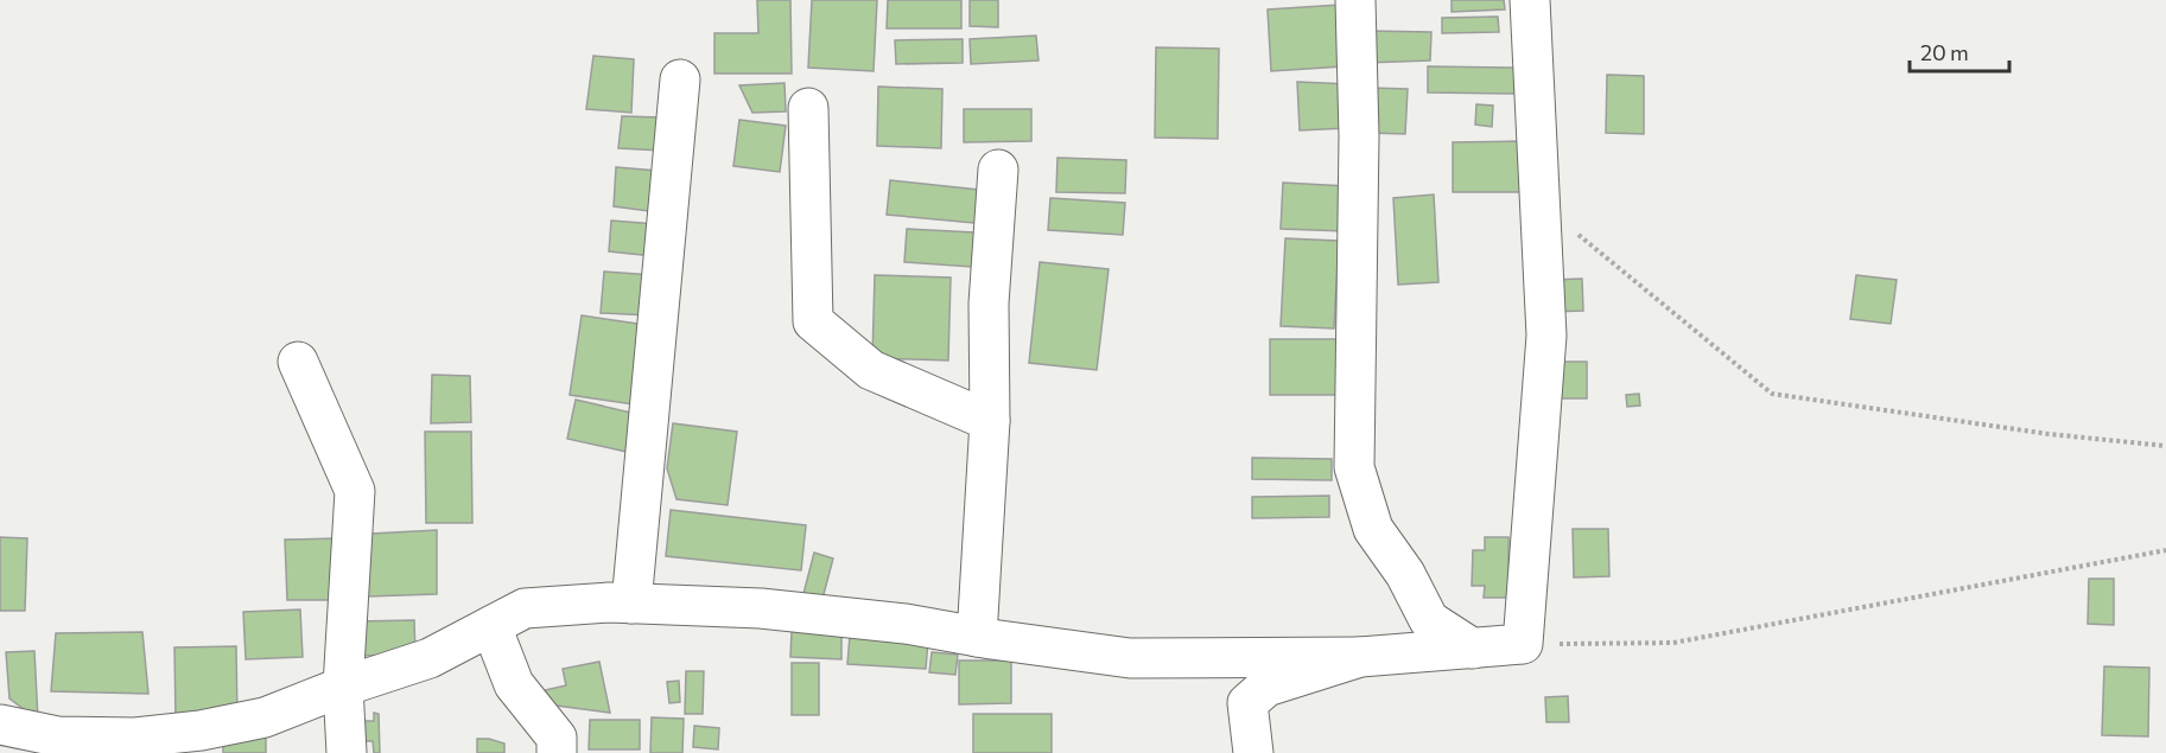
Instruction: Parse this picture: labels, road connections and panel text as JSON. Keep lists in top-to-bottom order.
{
  "scale_bar": "20 m"
}
